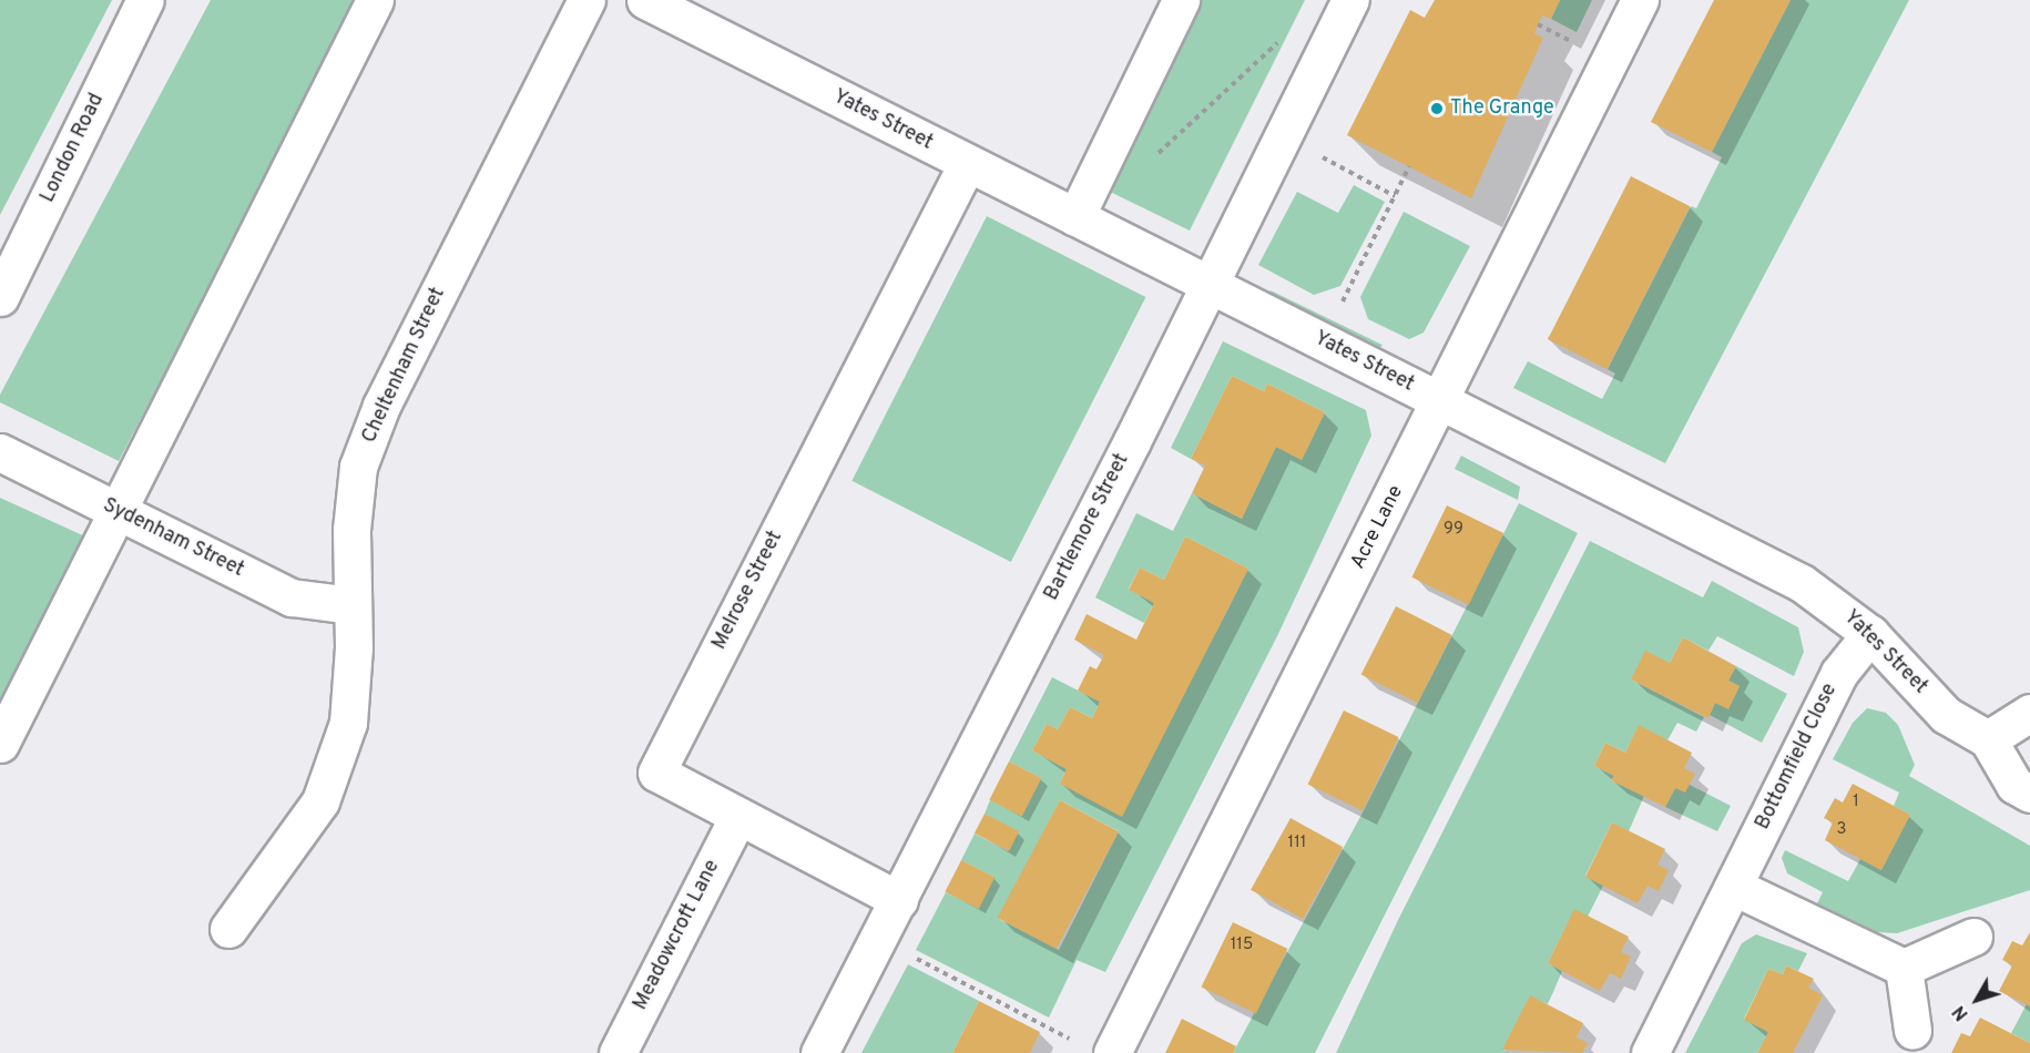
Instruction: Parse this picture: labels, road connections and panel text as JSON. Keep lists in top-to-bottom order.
{
  "streets": {
    "street": [
      "Yates Street",
      "London Road",
      "Cheltenham Street",
      "Bartlemore Street",
      "Acre Lane",
      "Sydenham Street",
      "Melrose Street",
      "Bottomfield Close",
      "Meadowcroft Lane"
    ]
  },
  "crossings": [
    ["Yates Street", "Bartlemore Street"],
    ["Yates Street", "Acre Lane"],
    ["Yates Street", "Melrose Street"],
    ["Yates Street", "Bottomfield Close"],
    ["Cheltenham Street", "Sydenham Street"],
    ["Bartlemore Street", "Melrose Street"],
    ["Melrose Street", "Meadowcroft Lane"]
  ],
  "places": ["The Grange"],
  "house_numbers": [
    "99",
    "1",
    "3",
    "111",
    "115"
  ],
  "north": "bottom left"
}
